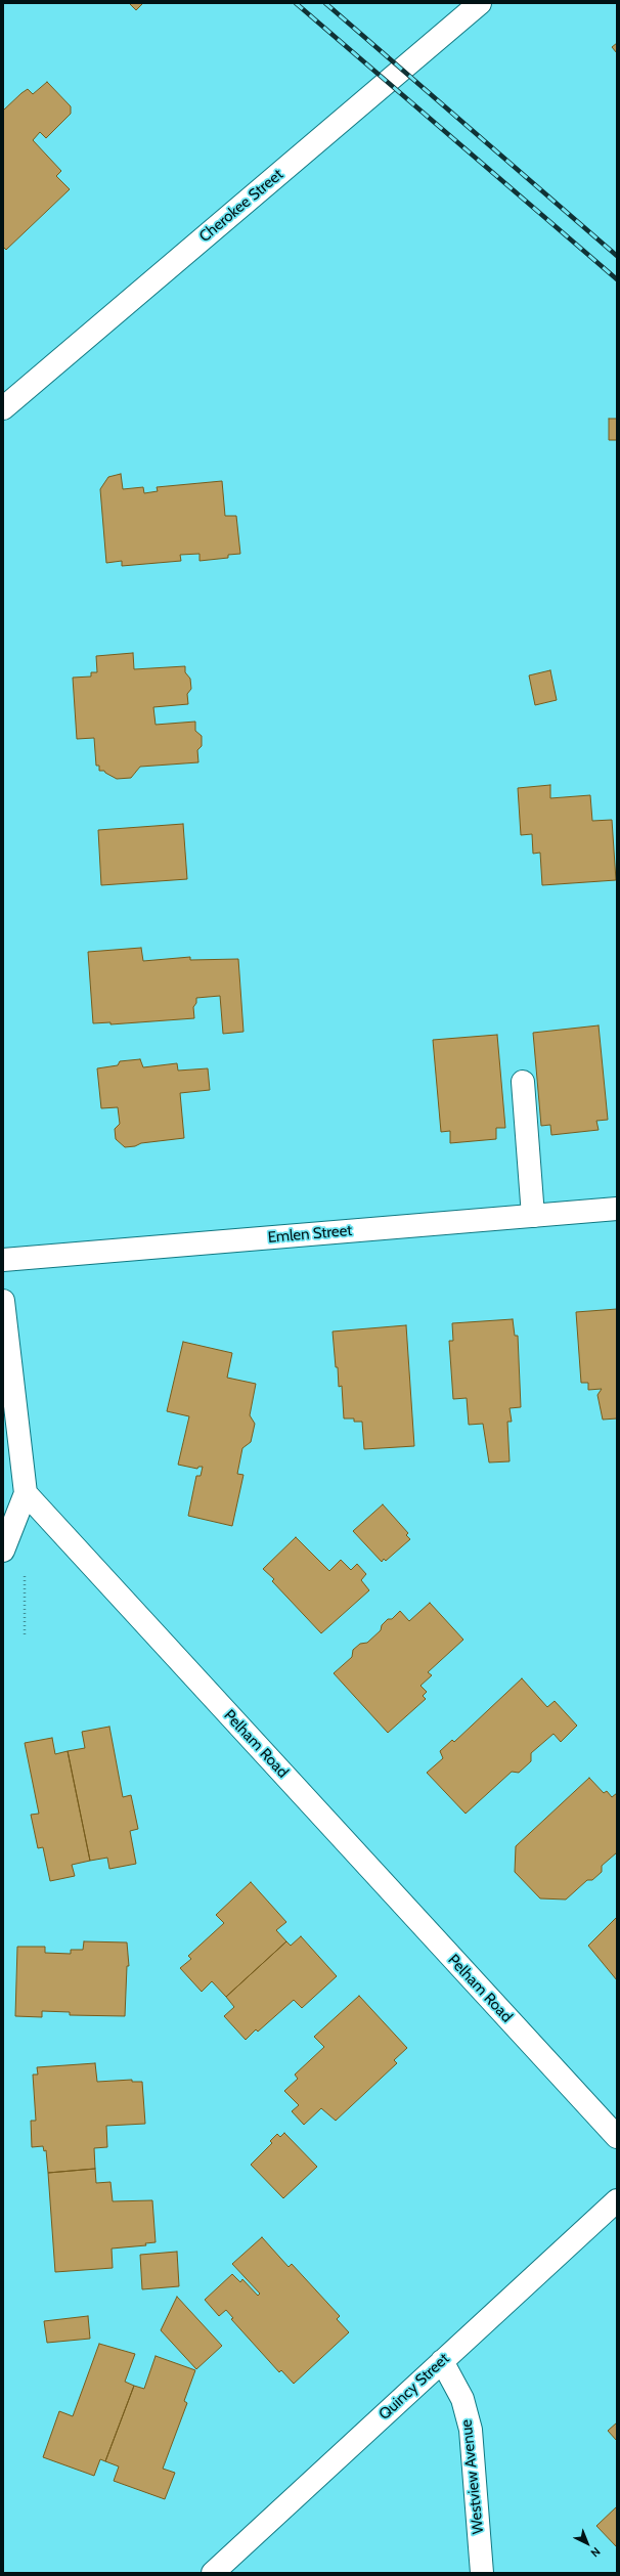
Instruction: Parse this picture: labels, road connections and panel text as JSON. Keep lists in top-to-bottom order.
{
  "streets": {
    "street": [
      "Cherokee Street",
      "Emlen Street",
      "Pelham Road",
      "Quincy Street",
      "Westview Avenue"
    ]
  },
  "crossings": [
    ["Quincy Street", "Westview Avenue"]
  ],
  "north": "bottom right"
}
